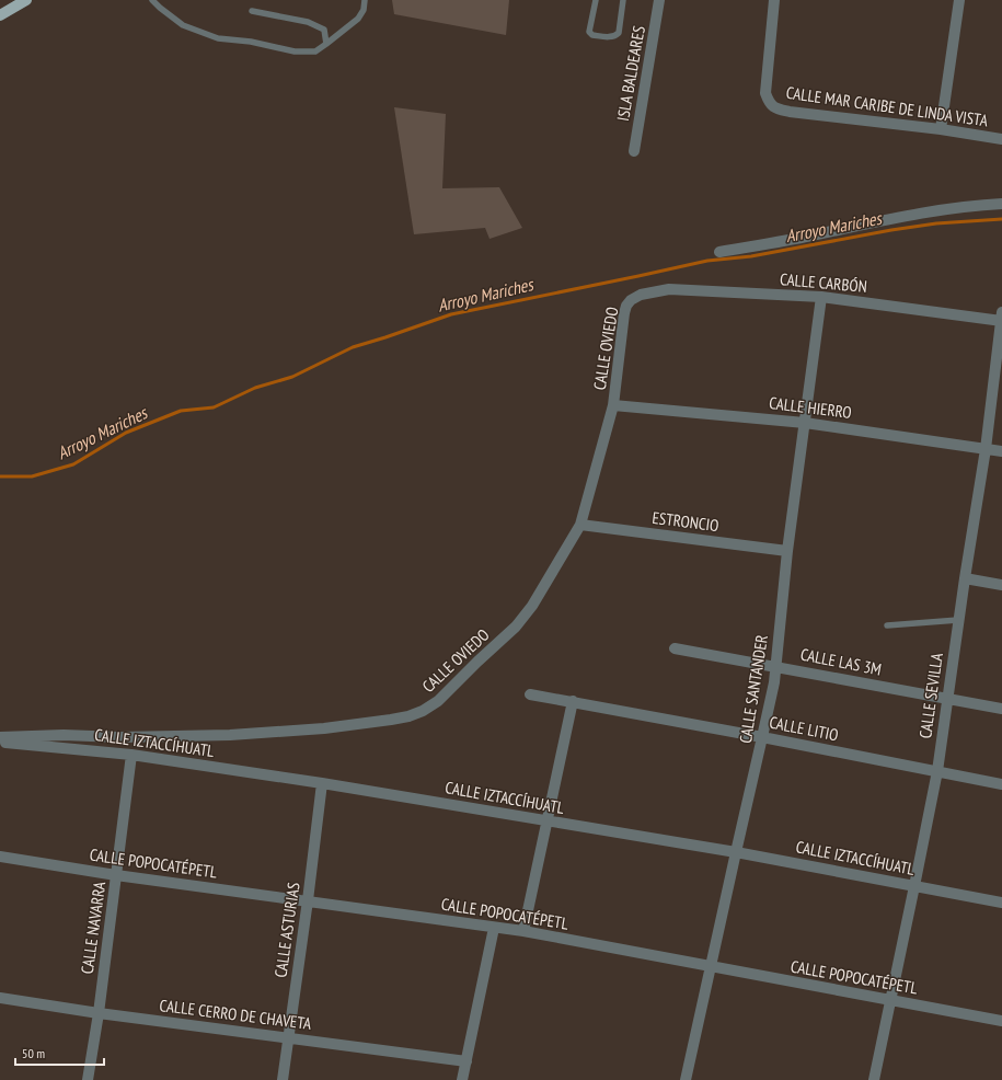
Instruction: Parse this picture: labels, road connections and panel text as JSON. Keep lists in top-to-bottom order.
{
  "streets": {
    "street": [
      "ISLA BALDEARES",
      "CALLE MAR CARIBE DE LINDA VISTA",
      "CALLE CARBÓN",
      "CALLE OVIEDO",
      "CALLE HIERRO",
      "ESTRONCIO",
      "CALLE LAS 3M",
      "CALLE SANTANDER",
      "CALLE SEVILLA",
      "CALLE LITIO",
      "CALLE IZTACCÍHUATL",
      "CALLE POPOCATÉPETL",
      "CALLE NAVARRA",
      "CALLE ASTURIAS",
      "CALLE CERRO DE CHAVETA"
    ]
  },
  "crossings": [
    ["CALLE CARBÓN", "CALLE OVIEDO"],
    ["CALLE CARBÓN", "CALLE SANTANDER"],
    ["CALLE CARBÓN", "CALLE SEVILLA"],
    ["CALLE OVIEDO", "CALLE HIERRO"],
    ["CALLE OVIEDO", "ESTRONCIO"],
    ["CALLE HIERRO", "CALLE SANTANDER"],
    ["CALLE HIERRO", "CALLE SEVILLA"],
    ["ESTRONCIO", "CALLE SANTANDER"],
    ["CALLE LAS 3M", "CALLE SANTANDER"],
    ["CALLE LAS 3M", "CALLE SEVILLA"],
    ["CALLE SANTANDER", "CALLE LITIO"],
    ["CALLE SANTANDER", "CALLE IZTACCÍHUATL"],
    ["CALLE SANTANDER", "CALLE POPOCATÉPETL"],
    ["CALLE SEVILLA", "CALLE LITIO"],
    ["CALLE SEVILLA", "CALLE IZTACCÍHUATL"],
    ["CALLE SEVILLA", "CALLE POPOCATÉPETL"],
    ["CALLE IZTACCÍHUATL", "CALLE NAVARRA"],
    ["CALLE IZTACCÍHUATL", "CALLE ASTURIAS"],
    ["CALLE POPOCATÉPETL", "CALLE NAVARRA"],
    ["CALLE POPOCATÉPETL", "CALLE ASTURIAS"],
    ["CALLE NAVARRA", "CALLE CERRO DE CHAVETA"],
    ["CALLE ASTURIAS", "CALLE CERRO DE CHAVETA"]
  ],
  "water": ["Arroyo Mariches"],
  "scale_bar": "50 m"
}
